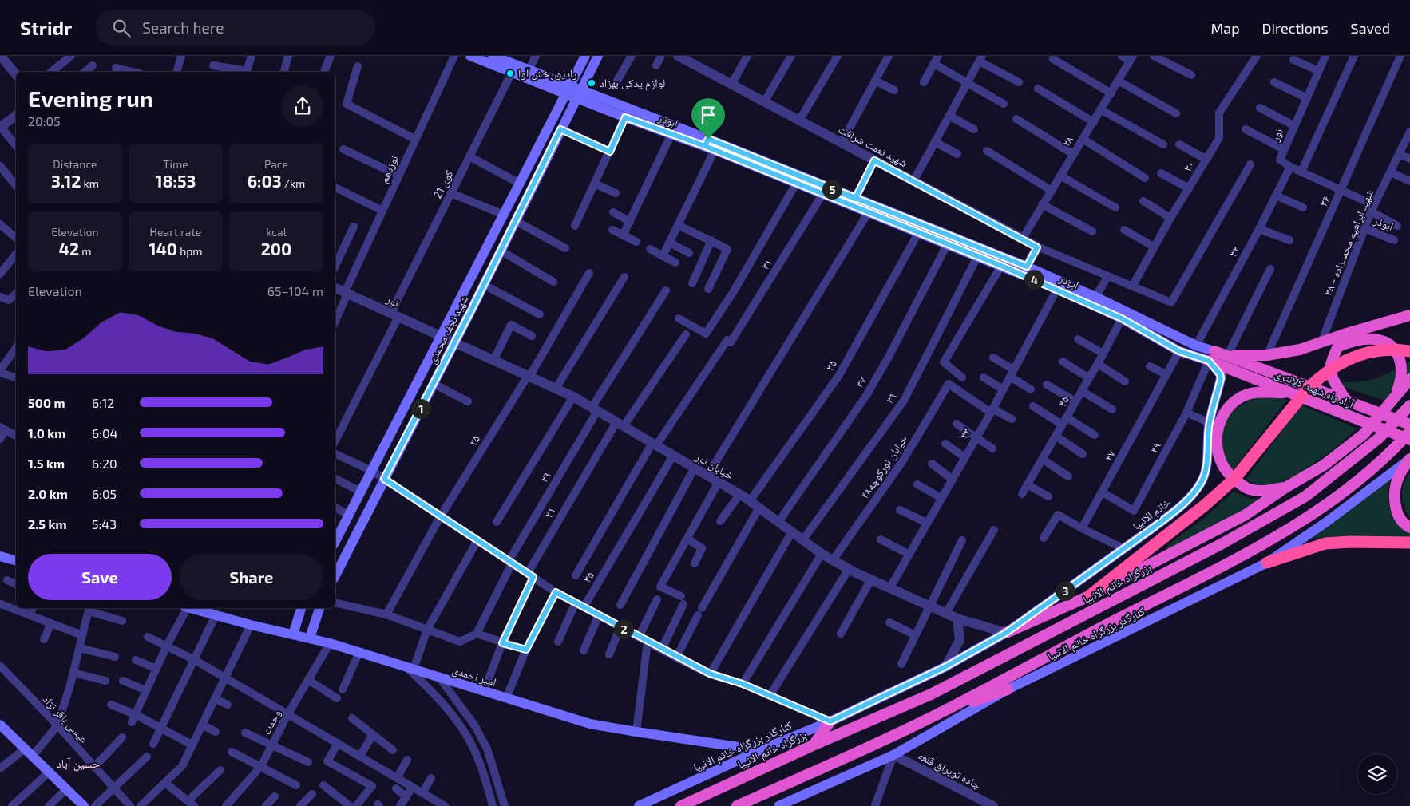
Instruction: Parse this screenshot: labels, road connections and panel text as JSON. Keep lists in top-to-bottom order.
{
  "streets": {
    "highway": ["آزاد راه شهید کلانتری", "بزرگراه خاتم الانبیا"],
    "main road": [
      "ابوذر",
      "شهید نجف محمدی",
      "خاتم الانبیا",
      "کنارگذر بزرگراه خاتم الانبیا",
      "امیر احمدی"
    ],
    "street": [
      "نور",
      "۲۸",
      "شهید نعمت شرافت",
      "۳۰",
      "نوزدهم",
      "کوی 21",
      "۳۶",
      "شهید ابراهیم محمدزاده - ۳۸",
      "۳۲",
      "۳۱",
      "۳۵",
      "۳۷",
      "۳۹",
      "۴۵",
      "۴۳",
      "۲۵",
      "۴۹",
      "۴۷",
      "خیابان نور",
      "خیابان نورکوچه۴۸",
      "۲۹",
      "عیسی باقر نژاد",
      "وحدت",
      "جاده توپراق قلعه"
    ]
  },
  "crossings": [
    ["ابوذر", "شهید ابراهیم محمدزاده - ۳۸"],
    ["ابوذر", "۳۲"],
    ["ابوذر", "۳۱"],
    ["ابوذر", "شهید نجف محمدی"],
    ["ابوذر", "۳۵"],
    ["ابوذر", "۳۷"],
    ["ابوذر", "آزاد راه شهید کلانتری"],
    ["ابوذر", "۳۹"],
    ["ابوذر", "۴۵"],
    ["ابوذر", "۴۳"],
    ["ابوذر", "۴۹"],
    ["ابوذر", "۴۷"],
    ["ابوذر", "خاتم الانبیا"],
    ["نور", "نوزدهم"],
    ["نور", "کوی 21"],
    ["نور", "۳۲"],
    ["نور", "شهید نجف محمدی"],
    ["نور", "خیابان نور"],
    ["۲۸", "شهید نعمت شرافت"],
    ["۳۱", "خیابان نور"],
    ["۳۱", "امیر احمدی"],
    ["شهید نجف محمدی", "خیابان نور"],
    ["۳۵", "خیابان نور"],
    ["۳۷", "خیابان نور"],
    ["آزاد راه شهید کلانتری", "۴۹"],
    ["آزاد راه شهید کلانتری", "خاتم الانبیا"],
    ["۳۹", "خیابان نور"],
    ["۴۳", "خیابان نور"],
    ["۴۳", "خیابان نورکوچه۴۸"],
    ["۲۵", "خیابان نور"],
    ["۴۹", "۴۷"],
    ["۴۹", "خاتم الانبیا"],
    ["خیابان نور", "خیابان نورکوچه۴۸"],
    ["خیابان نور", "۲۹"],
    ["خیابان نور", "خاتم الانبیا"],
    ["خیابان نور", "کنارگذر بزرگراه خاتم الانبیا"],
    ["خاتم الانبیا", "کنارگذر بزرگراه خاتم الانبیا"],
    ["کنارگذر بزرگراه خاتم الانبیا", "امیر احمدی"],
    ["کنارگذر بزرگراه خاتم الانبیا", "جاده توپراق قلعه"],
    ["امیر احمدی", "وحدت"]
  ],
  "districts": ["حسین آباد"],
  "places": ["رادیو پخش آوا", "لوازم یدکی بهزاد"],
  "page": {
    "header": "Stridr",
    "search": "Search here",
    "nav": ["Map", "Directions", "Saved"],
    "heading": ["Evening run", "20:05"],
    "stats": [
      ["Distance", "3.12 km"],
      ["Time", "18:53"],
      ["Pace", "6:03 /km"],
      ["Elevation", "42 m"],
      ["Heart rate", "140 bpm"],
      ["kcal", "200"]
    ],
    "pins": [
      "5",
      "4",
      "1",
      "3",
      "2"
    ],
    "chart": ["Elevation", "65–104 m"],
    "list": [
      {
        "name": "500 m",
        "note": "6:12"
      },
      {
        "name": "1.0 km",
        "note": "6:04"
      },
      {
        "name": "1.5 km",
        "note": "6:20"
      },
      {
        "name": "2.0 km",
        "note": "6:05"
      },
      {
        "name": "2.5 km",
        "note": "5:43"
      }
    ],
    "buttons": ["Save", "Share"]
  }
}
